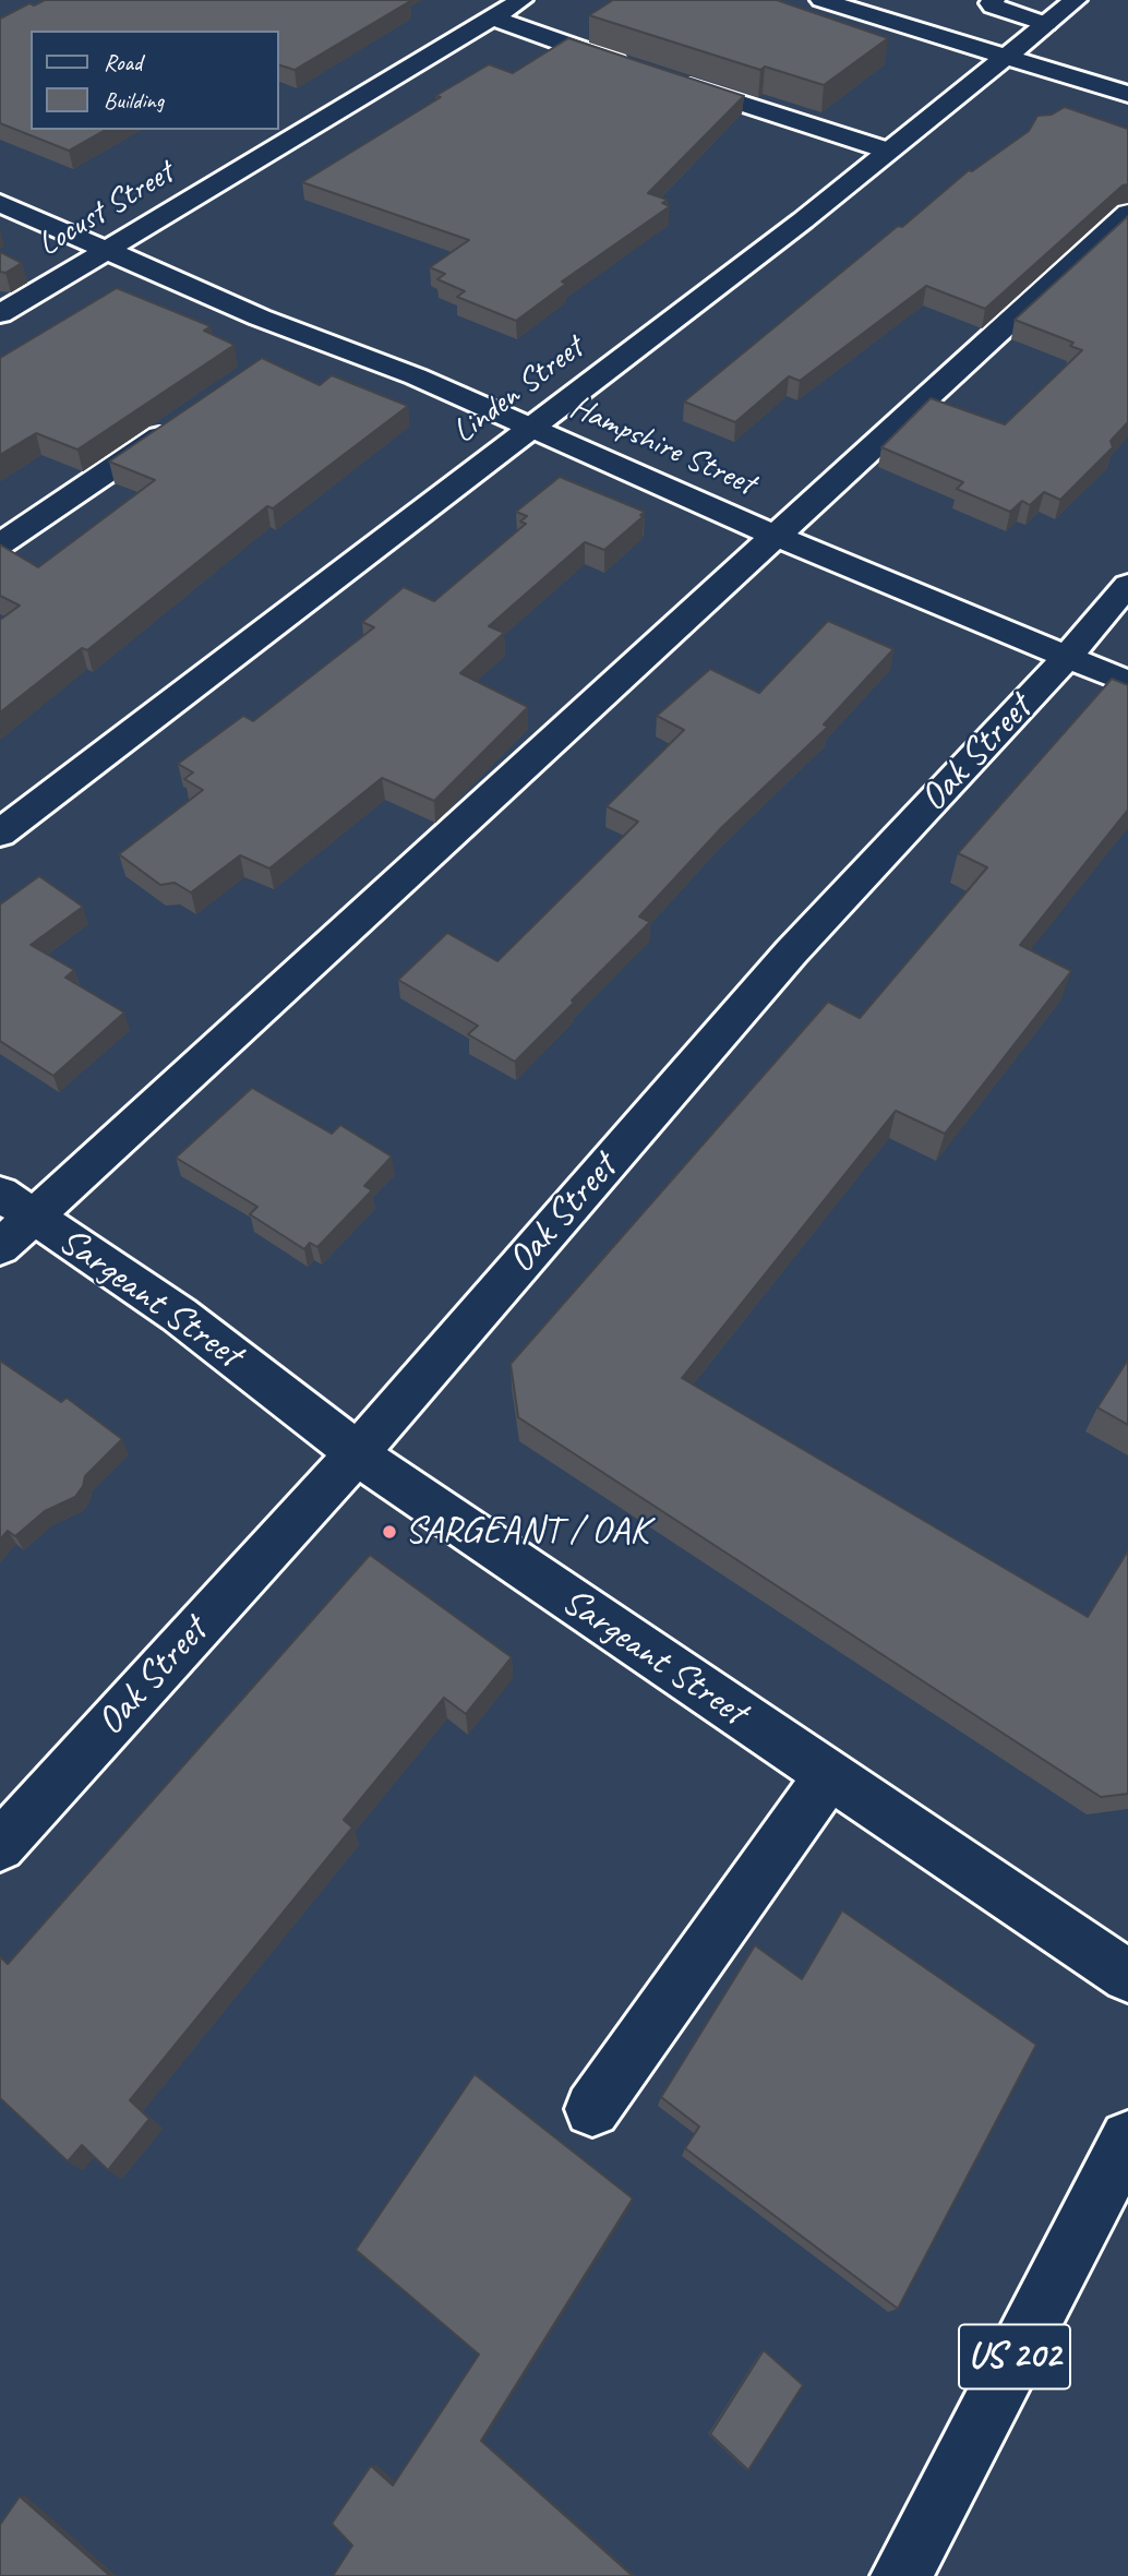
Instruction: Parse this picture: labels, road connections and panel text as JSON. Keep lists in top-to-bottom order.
{
  "streets": {
    "street": [
      "Locust Street",
      "Linden Street",
      "Hampshire Street",
      "Oak Street",
      "Sargeant Street",
      "US 202"
    ]
  },
  "crossings": [
    ["Locust Street", "Hampshire Street"],
    ["Linden Street", "Hampshire Street"],
    ["Hampshire Street", "Oak Street"],
    ["Oak Street", "Sargeant Street"]
  ],
  "places": ["SARGEANT / OAK"],
  "legend": ["Road", "Building"]
}
